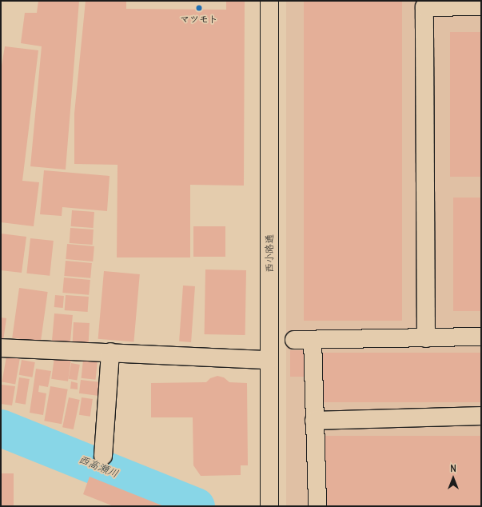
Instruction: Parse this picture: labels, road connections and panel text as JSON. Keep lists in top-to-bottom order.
{
  "streets": {
    "street": ["西小路通"]
  },
  "water": ["西高瀬川"],
  "places": ["マツモト"],
  "north": "top"
}
